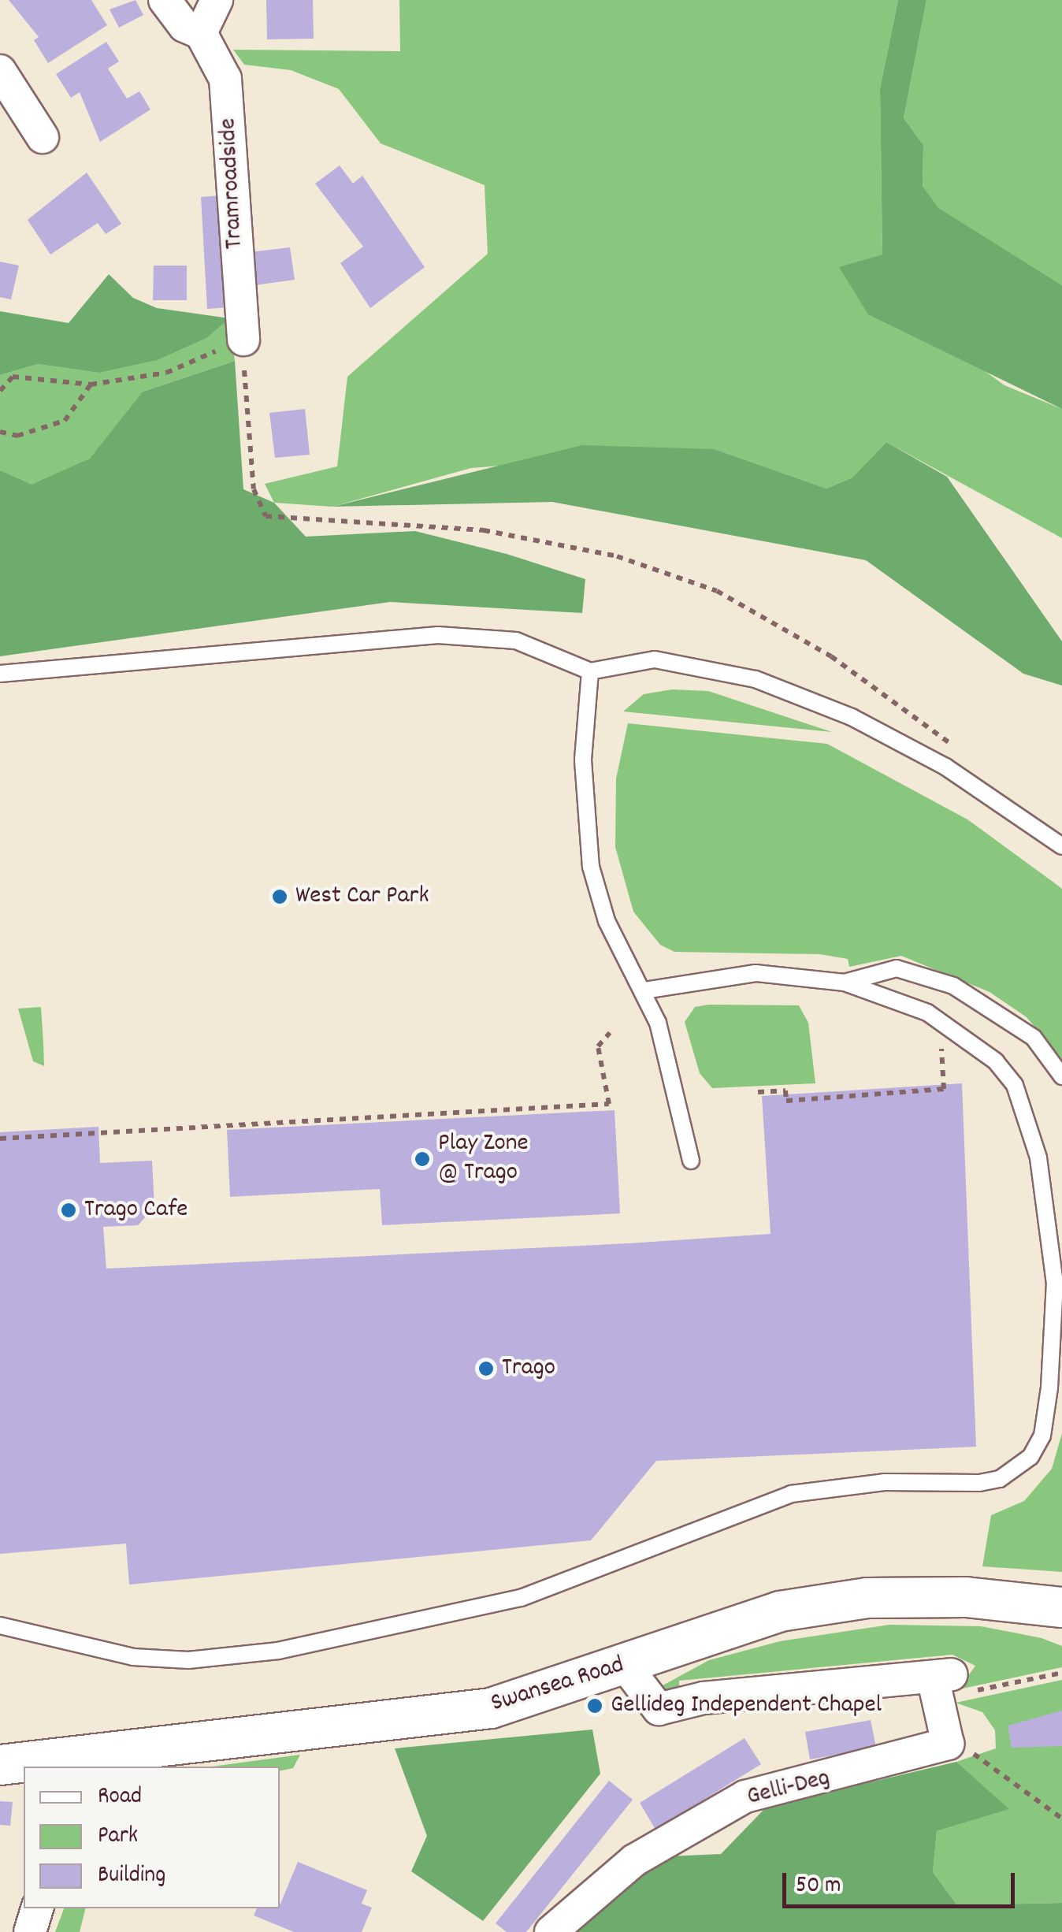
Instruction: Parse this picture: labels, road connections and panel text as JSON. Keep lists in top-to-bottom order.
{
  "streets": {
    "street": ["Tramroadside", "Swansea Road", "Gelli-Deg"]
  },
  "places": [
    "West Car Park",
    "Play Zone @ Trago",
    "Trago Cafe",
    "Trago",
    "Gellideg Independent Chapel"
  ],
  "legend": ["Road", "Park", "Building"],
  "scale_bar": "50 m"
}
